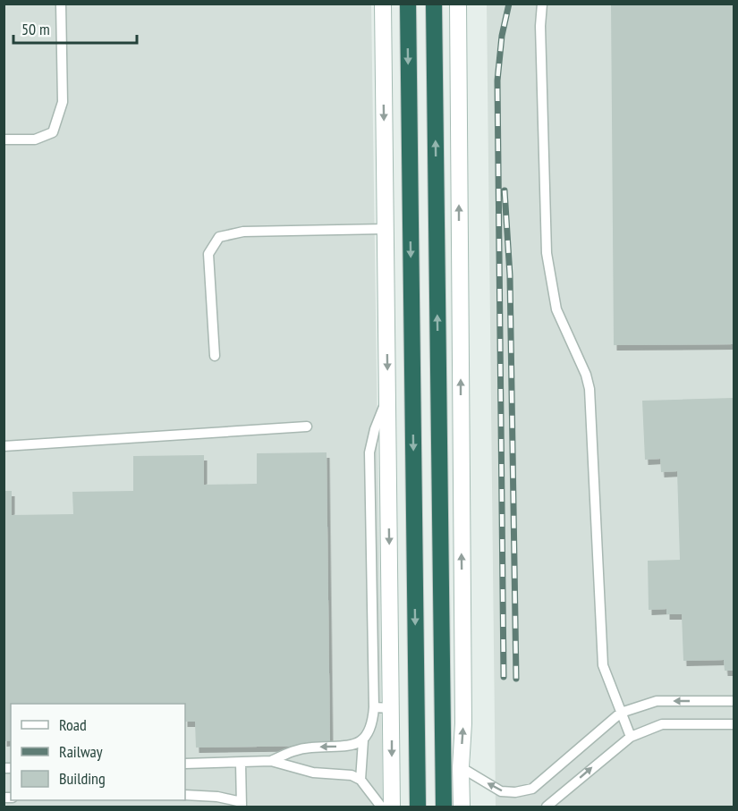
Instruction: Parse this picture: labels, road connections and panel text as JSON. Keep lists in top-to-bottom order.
{
  "legend": ["Road", "Railway", "Building"],
  "scale_bar": "50 m"
}
